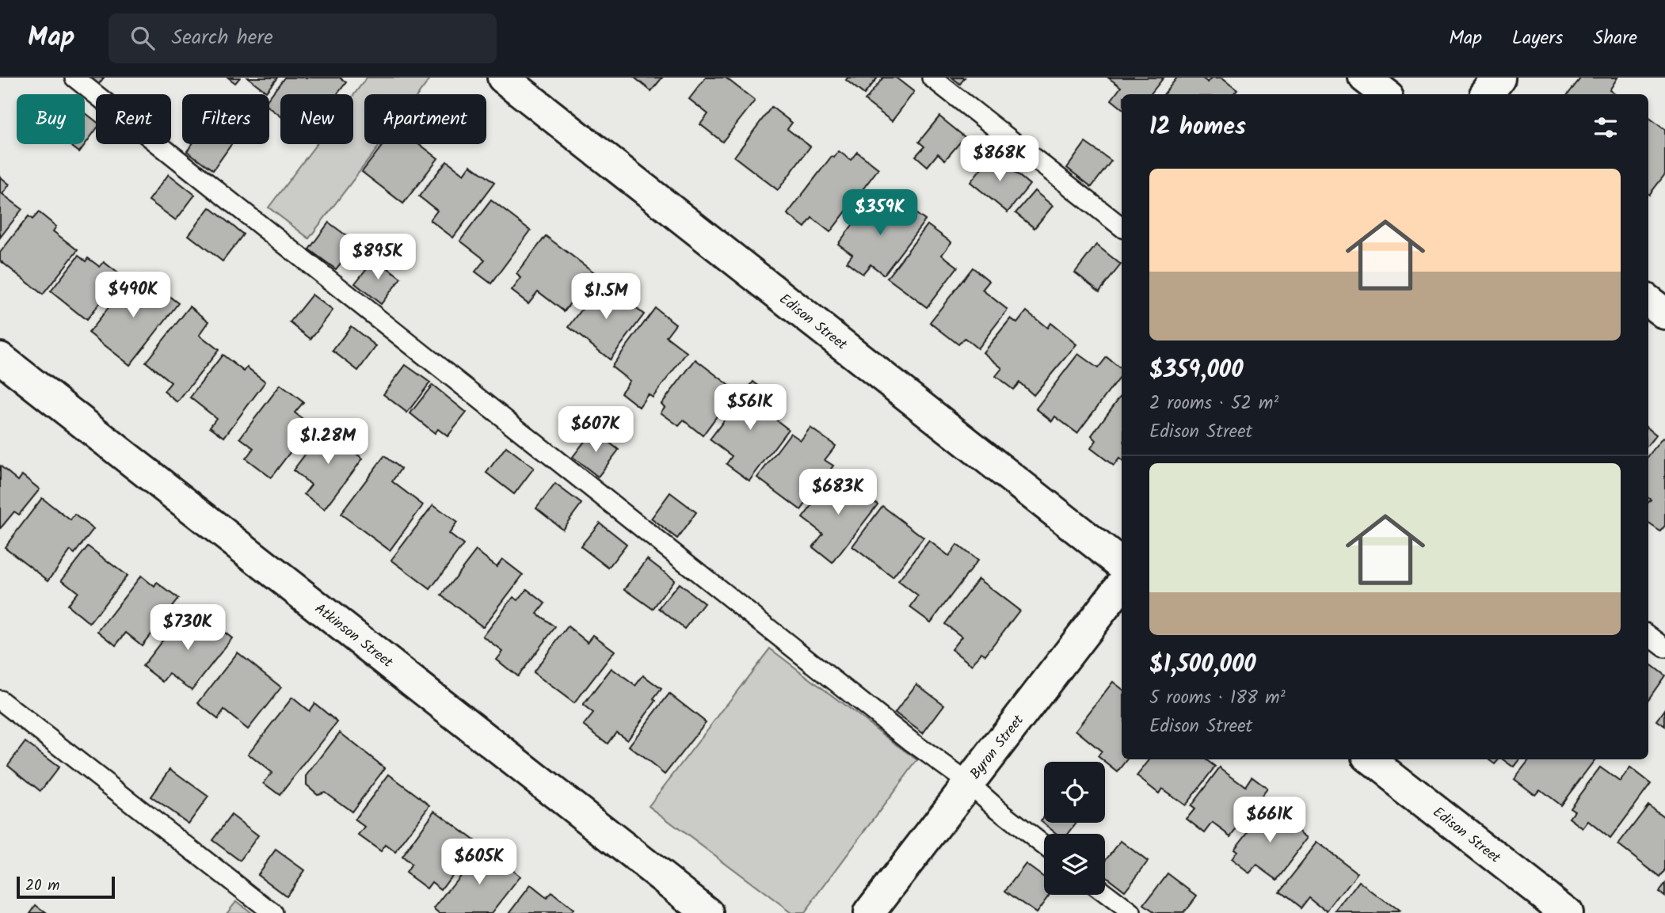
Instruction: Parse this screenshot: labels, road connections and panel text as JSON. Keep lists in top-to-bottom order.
{
  "streets": {
    "street": ["Edison Street", "Atkinson Street", "Byron Street"]
  },
  "scale_bar": "20 m",
  "page": {
    "header": "Map",
    "search": "Search here",
    "nav": ["Map", "Layers", "Share"],
    "chip": [
      "Buy",
      "Rent",
      "Filters",
      "New",
      "Apartment"
    ],
    "heading": "12 homes",
    "price": [
      "$868K",
      "$359K",
      "$895K",
      "$490K",
      "$1.5M",
      "$561K",
      "$607K",
      "$1.28M",
      "$683K",
      "$730K",
      "$661K",
      "$605K"
    ],
    "list": [
      {
        "name": "$359,000",
        "note": "2 rooms · 52 m² · Edison Street"
      },
      {
        "name": "$1,500,000",
        "note": "5 rooms · 188 m² · Edison Street"
      }
    ],
    "scale": "20 m"
  }
}
